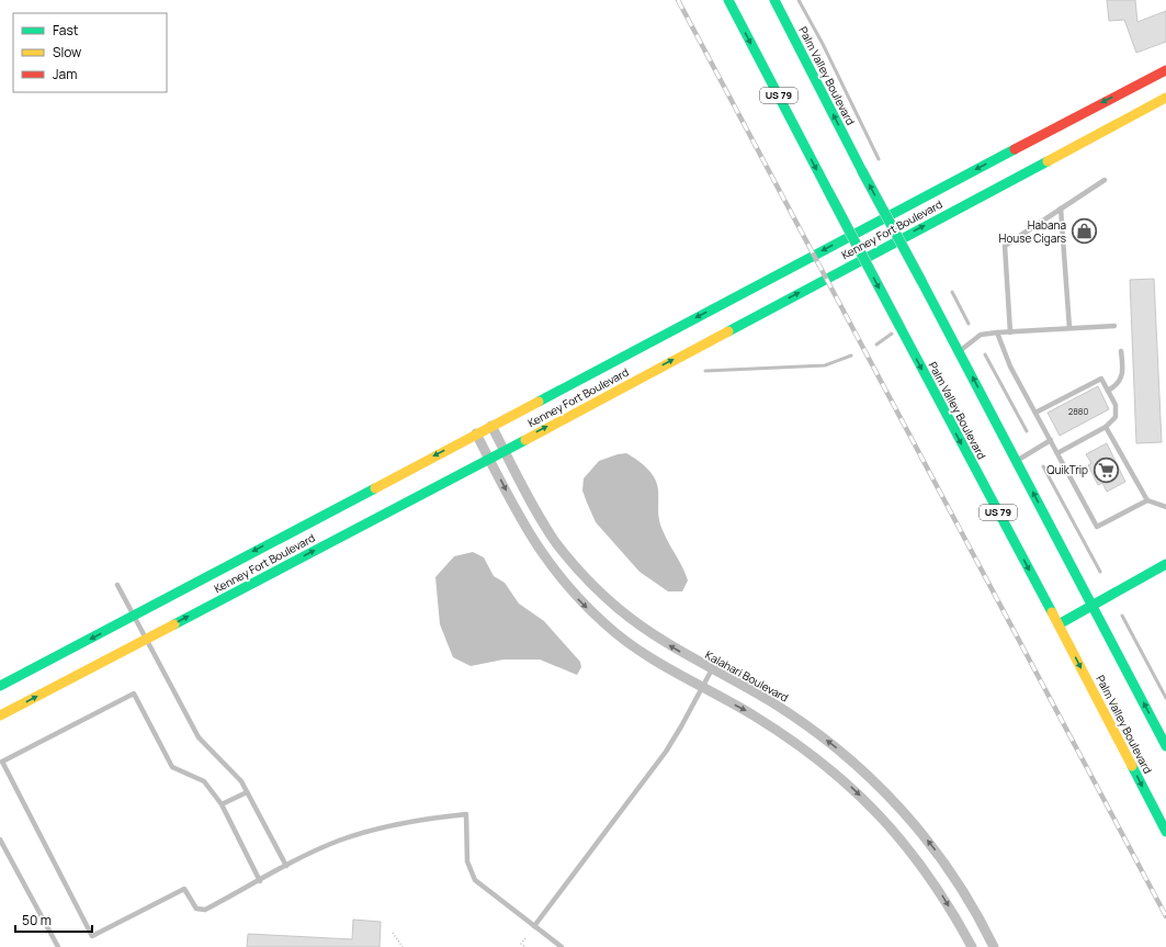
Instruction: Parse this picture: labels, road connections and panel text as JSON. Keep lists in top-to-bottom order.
{
  "streets": {
    "main road": ["Palm Valley Boulevard", "US 79", "Kenney Fort Boulevard"],
    "street": ["Kalahari Boulevard"]
  },
  "crossings": [
    ["Kenney Fort Boulevard", "Kalahari Boulevard"]
  ],
  "places": {
    "shop": ["Habana House Cigars"],
    "supermarket": ["QuikTrip"]
  },
  "house_numbers": ["2880"],
  "legend": ["Fast", "Slow", "Jam"],
  "scale_bar": "50 m"
}
